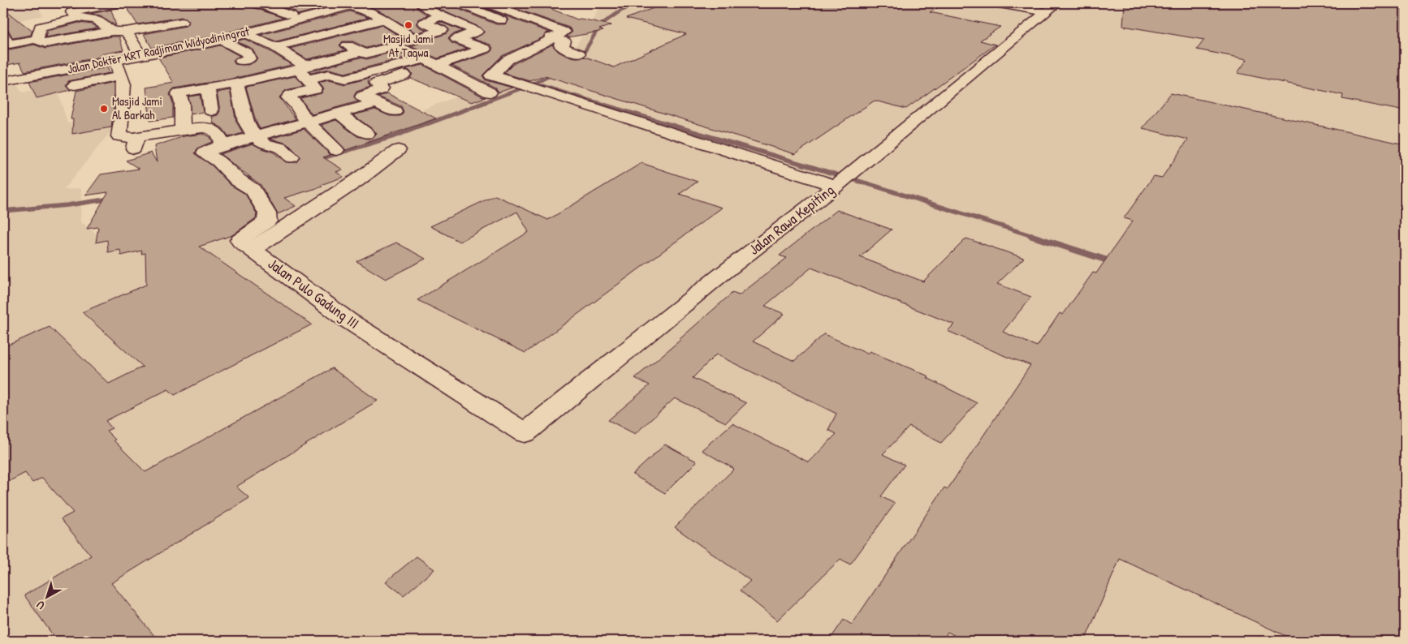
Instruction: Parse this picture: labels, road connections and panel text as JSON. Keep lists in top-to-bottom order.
{
  "streets": {
    "street": ["Jalan Dokter KRT Radjiman Widyodiningrat", "Jalan Rawa Kepiting", "Jalan Pulo Gadung III"]
  },
  "crossings": [
    ["Jalan Rawa Kepiting", "Jalan Pulo Gadung III"]
  ],
  "places": ["Masjid Jami At Taqwa", "Masjid Jami Al Barkah"],
  "north": "bottom left"
}
